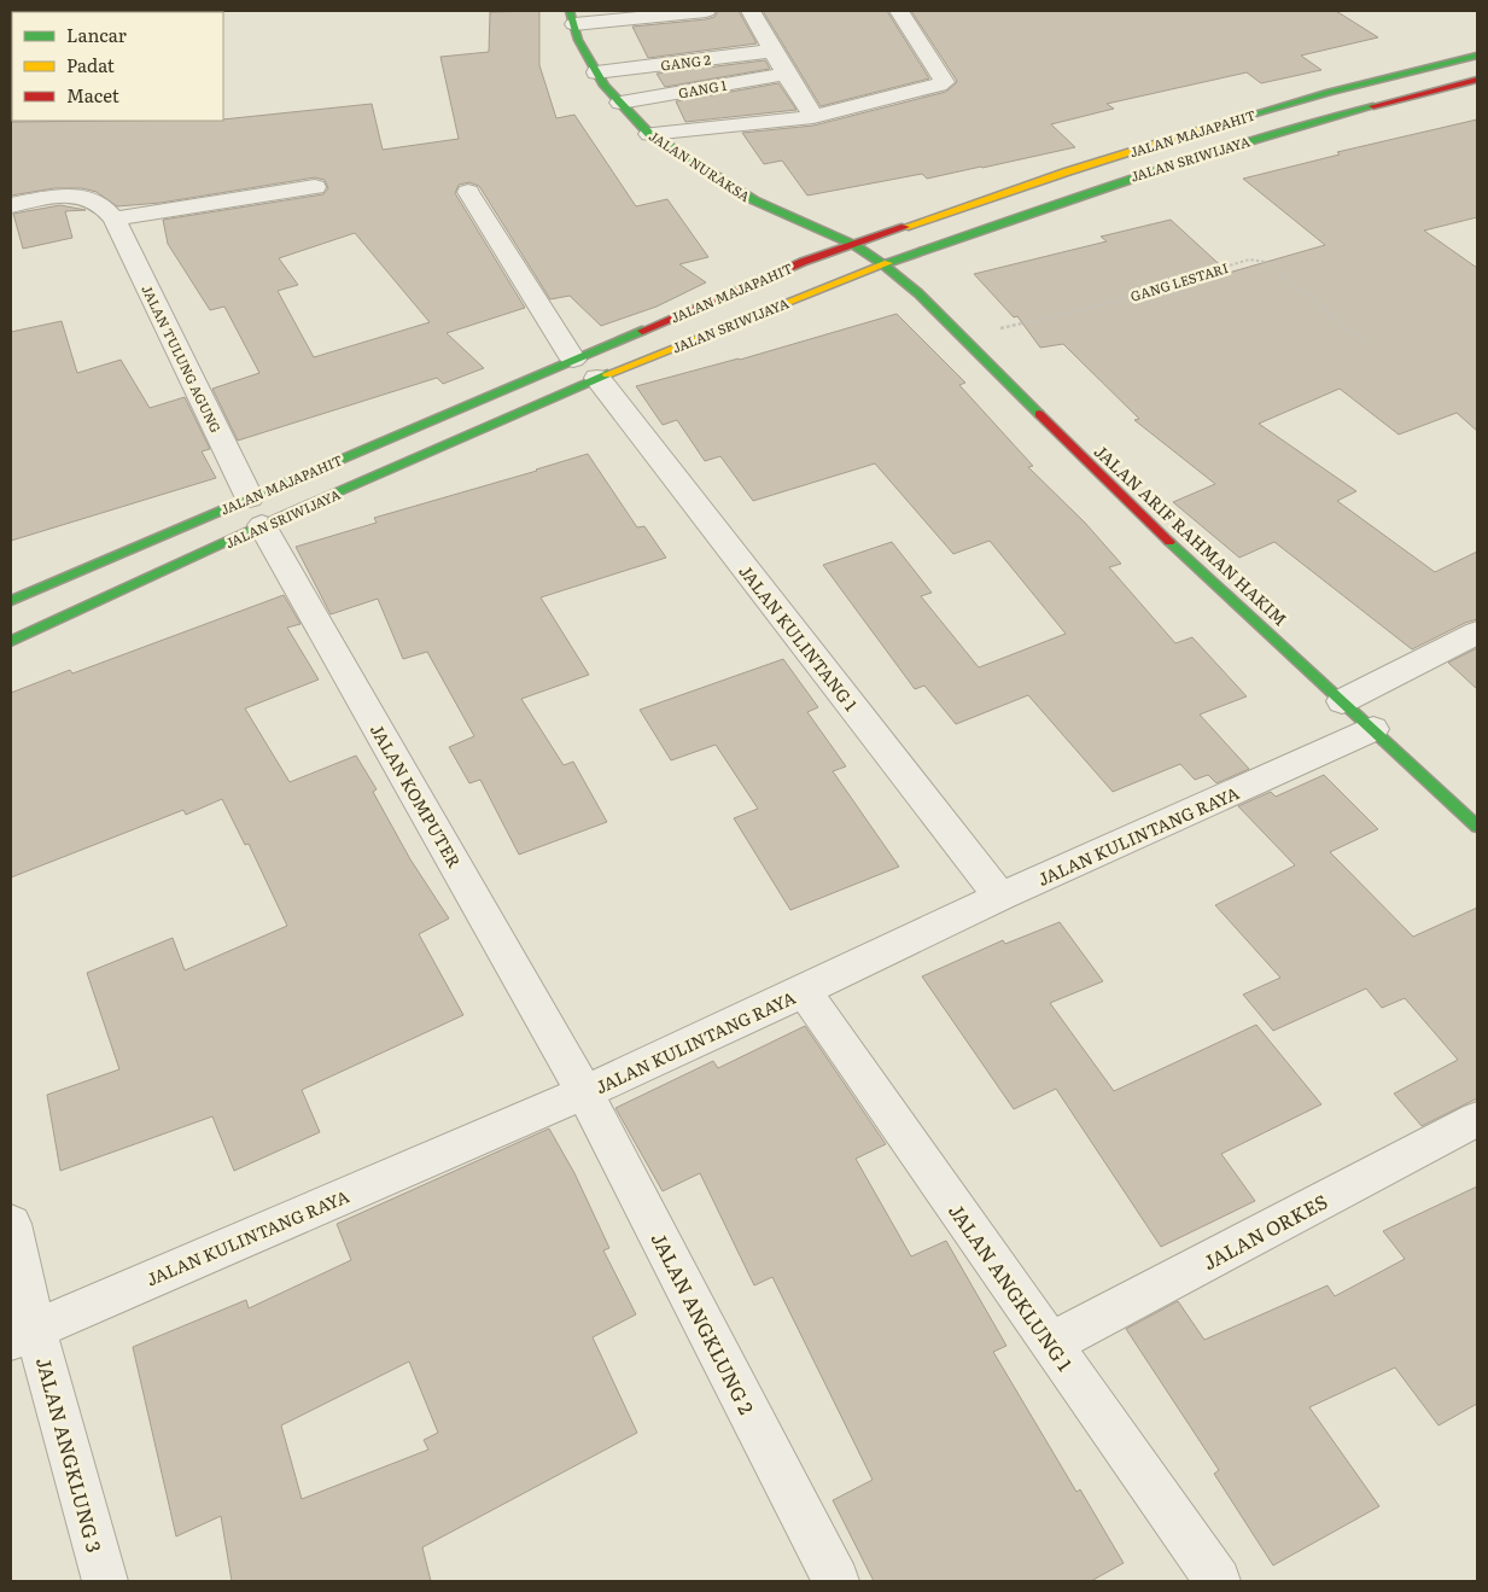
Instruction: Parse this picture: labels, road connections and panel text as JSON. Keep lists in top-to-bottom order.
{
  "streets": {
    "main road": [
      "JALAN MAJAPAHIT",
      "JALAN SRIWIJAYA",
      "JALAN NURAKSA",
      "JALAN ARIF RAHMAN HAKIM"
    ],
    "street": [
      "GANG 2",
      "GANG 1",
      "JALAN TULUNG AGUNG",
      "JALAN KULINTANG 1",
      "JALAN KOMPUTER",
      "JALAN KULINTANG RAYA",
      "JALAN ORKES",
      "JALAN ANGKLUNG 1",
      "JALAN ANGKLUNG 2",
      "JALAN ANGKLUNG 3"
    ],
    "path": ["GANG LESTARI"]
  },
  "crossings": [
    ["GANG 2", "JALAN NURAKSA"],
    ["GANG 1", "JALAN NURAKSA"],
    ["JALAN MAJAPAHIT", "JALAN SRIWIJAYA"],
    ["JALAN MAJAPAHIT", "JALAN NURAKSA"],
    ["JALAN MAJAPAHIT", "JALAN TULUNG AGUNG"],
    ["JALAN MAJAPAHIT", "JALAN KOMPUTER"],
    ["JALAN SRIWIJAYA", "JALAN NURAKSA"],
    ["JALAN SRIWIJAYA", "JALAN TULUNG AGUNG"],
    ["JALAN SRIWIJAYA", "JALAN ARIF RAHMAN HAKIM"],
    ["JALAN SRIWIJAYA", "JALAN KULINTANG 1"],
    ["JALAN SRIWIJAYA", "JALAN KOMPUTER"],
    ["JALAN NURAKSA", "JALAN ARIF RAHMAN HAKIM"],
    ["GANG LESTARI", "JALAN ARIF RAHMAN HAKIM"],
    ["JALAN TULUNG AGUNG", "JALAN KOMPUTER"],
    ["JALAN ARIF RAHMAN HAKIM", "JALAN KULINTANG RAYA"],
    ["JALAN KULINTANG 1", "JALAN KULINTANG RAYA"],
    ["JALAN KOMPUTER", "JALAN KULINTANG RAYA"],
    ["JALAN KOMPUTER", "JALAN ANGKLUNG 2"],
    ["JALAN KULINTANG RAYA", "JALAN ANGKLUNG 1"],
    ["JALAN KULINTANG RAYA", "JALAN ANGKLUNG 2"],
    ["JALAN KULINTANG RAYA", "JALAN ANGKLUNG 3"],
    ["JALAN ORKES", "JALAN ANGKLUNG 1"]
  ],
  "legend": ["Lancar", "Padat", "Macet"]
}
